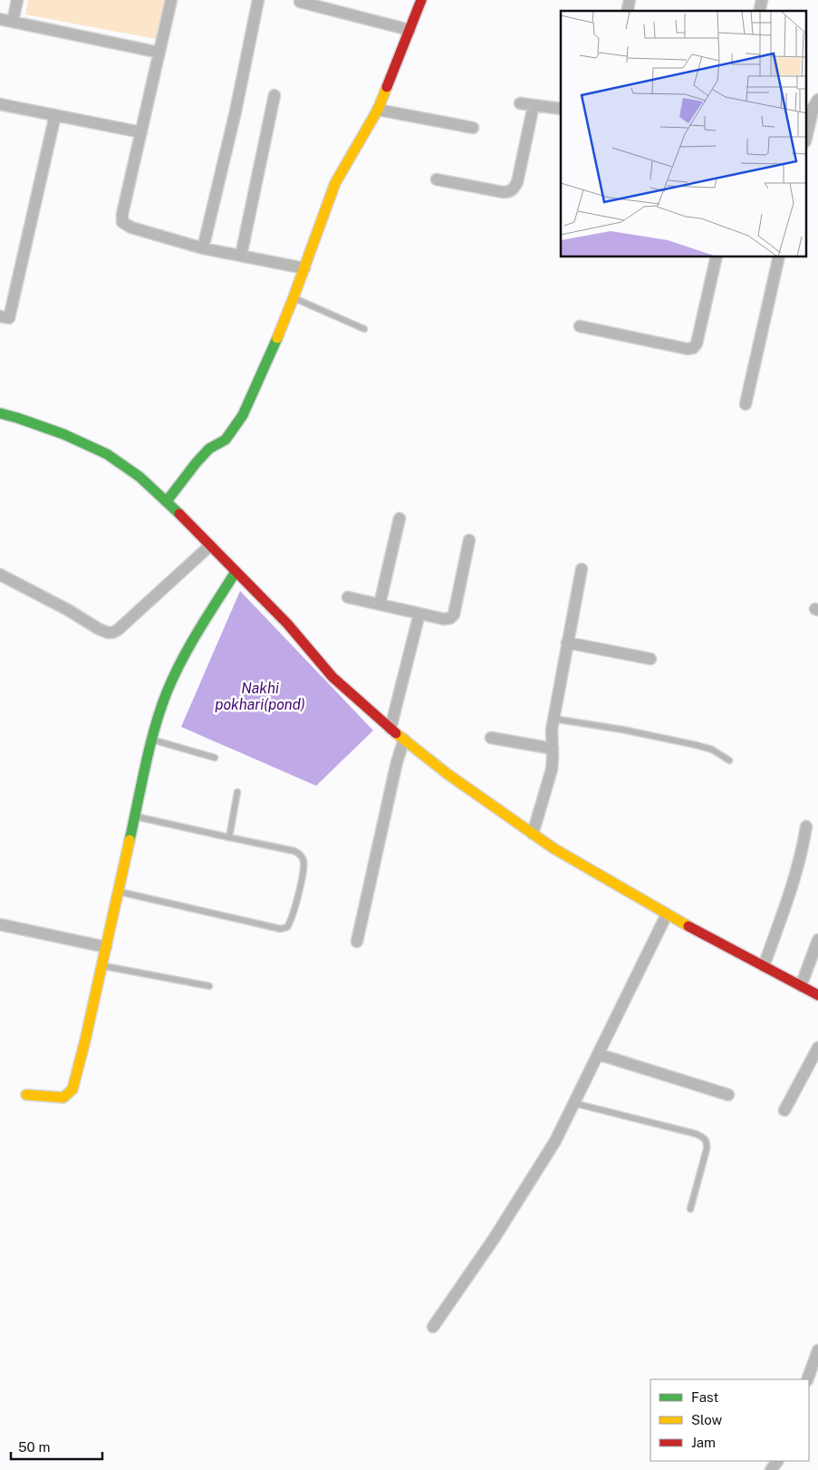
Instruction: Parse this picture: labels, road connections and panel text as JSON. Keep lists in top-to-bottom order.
{
  "water": ["Nakhi pokhari(pond)"],
  "legend": ["Fast", "Slow", "Jam"],
  "scale_bar": "50 m"
}
